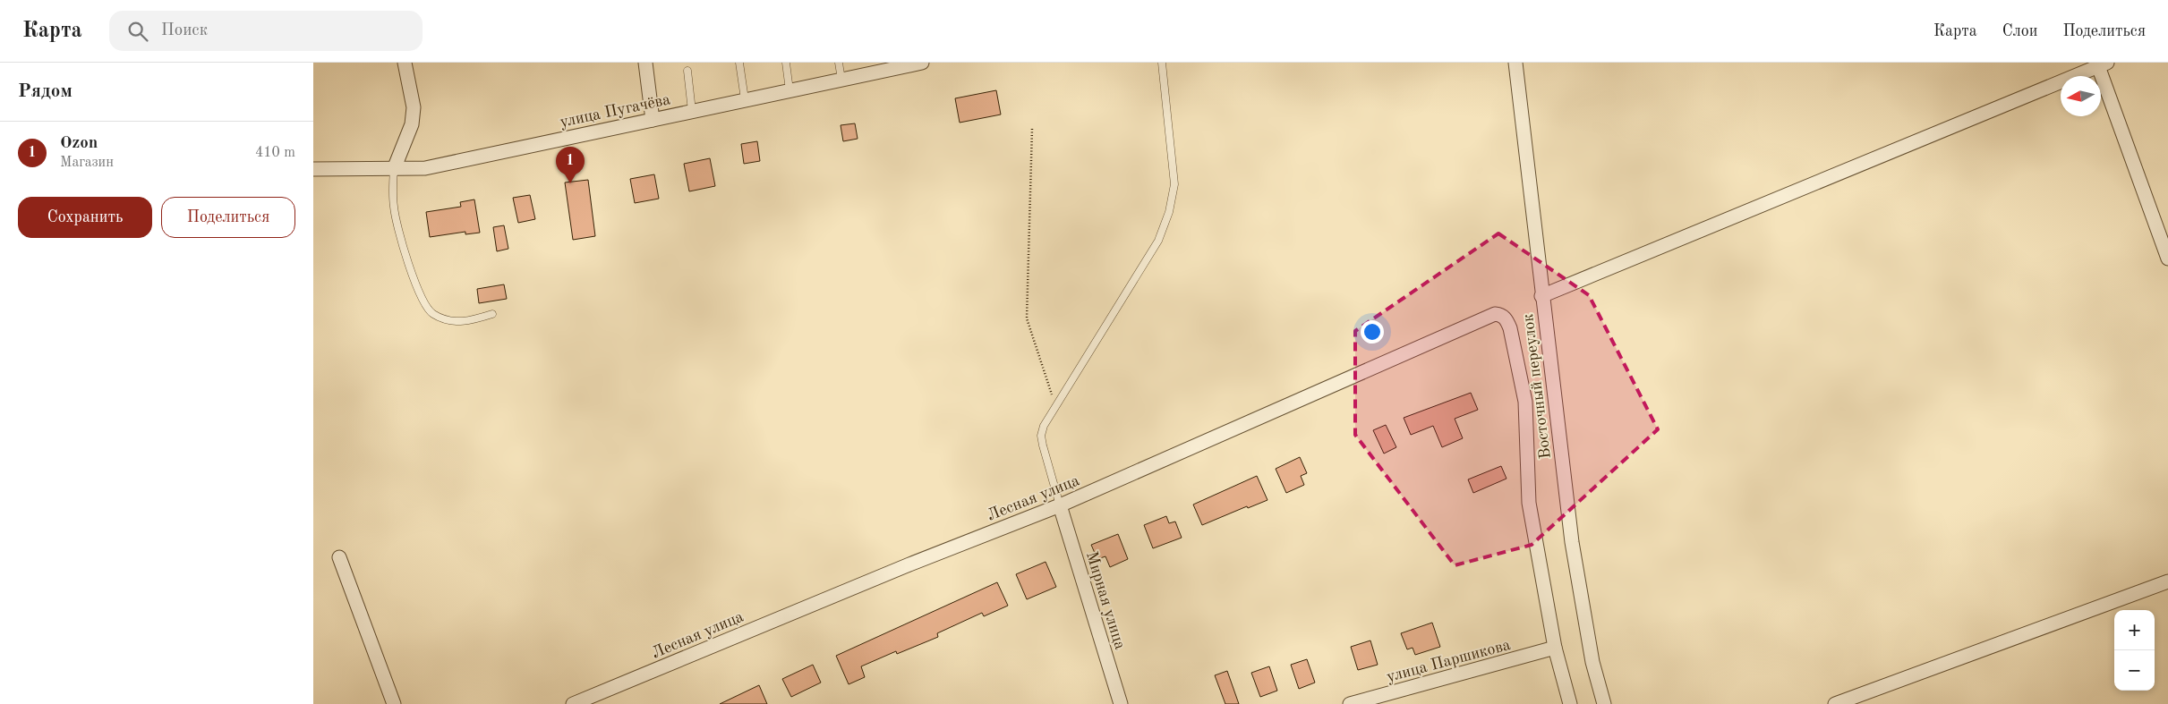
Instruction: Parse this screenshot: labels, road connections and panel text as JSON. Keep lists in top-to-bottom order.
{
  "streets": {
    "street": [
      "улица Пугачёва",
      "Восточный переулок",
      "Лесная улица",
      "Мирная улица",
      "улица Паршикова"
    ]
  },
  "crossings": [
    ["Восточный переулок", "Лесная улица"],
    ["Восточный переулок", "улица Паршикова"],
    ["Лесная улица", "Мирная улица"]
  ],
  "north": "left",
  "page": {
    "header": "Карта",
    "search": "Поиск",
    "nav": ["Карта", "Слои", "Поделиться"],
    "heading": "Рядом",
    "list": [
      {
        "mark": "1",
        "name": "Ozon",
        "note": "Магазин",
        "value": "410 m"
      }
    ],
    "pins": "1",
    "buttons": ["Сохранить", "Поделиться"],
    "map_buttons": ["+", "−"]
  }
}
